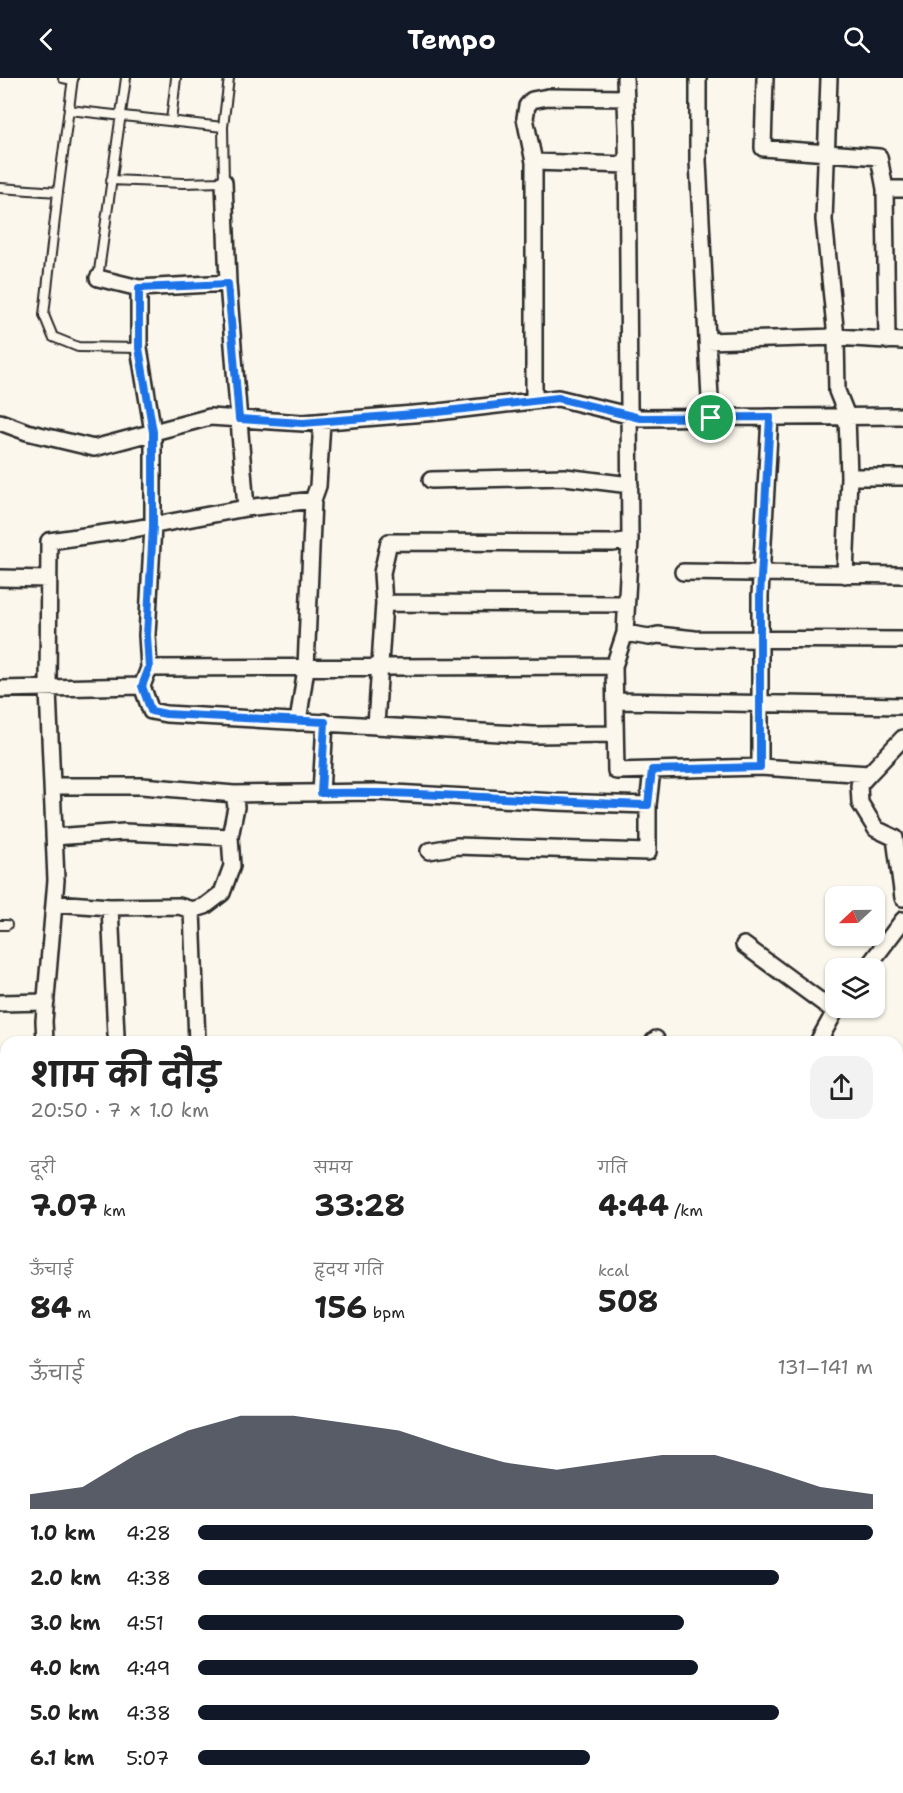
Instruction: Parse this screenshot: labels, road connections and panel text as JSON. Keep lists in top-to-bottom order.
{
  "north": "left",
  "page": {
    "header": "Tempo",
    "heading": ["शाम की दौड़", "20:50 · 7 × 1.0 km"],
    "stats": [
      ["दूरी", "7.07 km"],
      ["समय", "33:28"],
      ["गति", "4:44 /km"],
      ["ऊँचाई", "84 m"],
      ["हृदय गति", "156 bpm"],
      ["kcal", "508"]
    ],
    "chart": ["ऊँचाई", "131–141 m"],
    "list": [
      {
        "name": "1.0 km",
        "note": "4:28"
      },
      {
        "name": "2.0 km",
        "note": "4:38"
      },
      {
        "name": "3.0 km",
        "note": "4:51"
      },
      {
        "name": "4.0 km",
        "note": "4:49"
      },
      {
        "name": "5.0 km",
        "note": "4:38"
      },
      {
        "name": "6.1 km",
        "note": "5:07"
      }
    ]
  }
}
